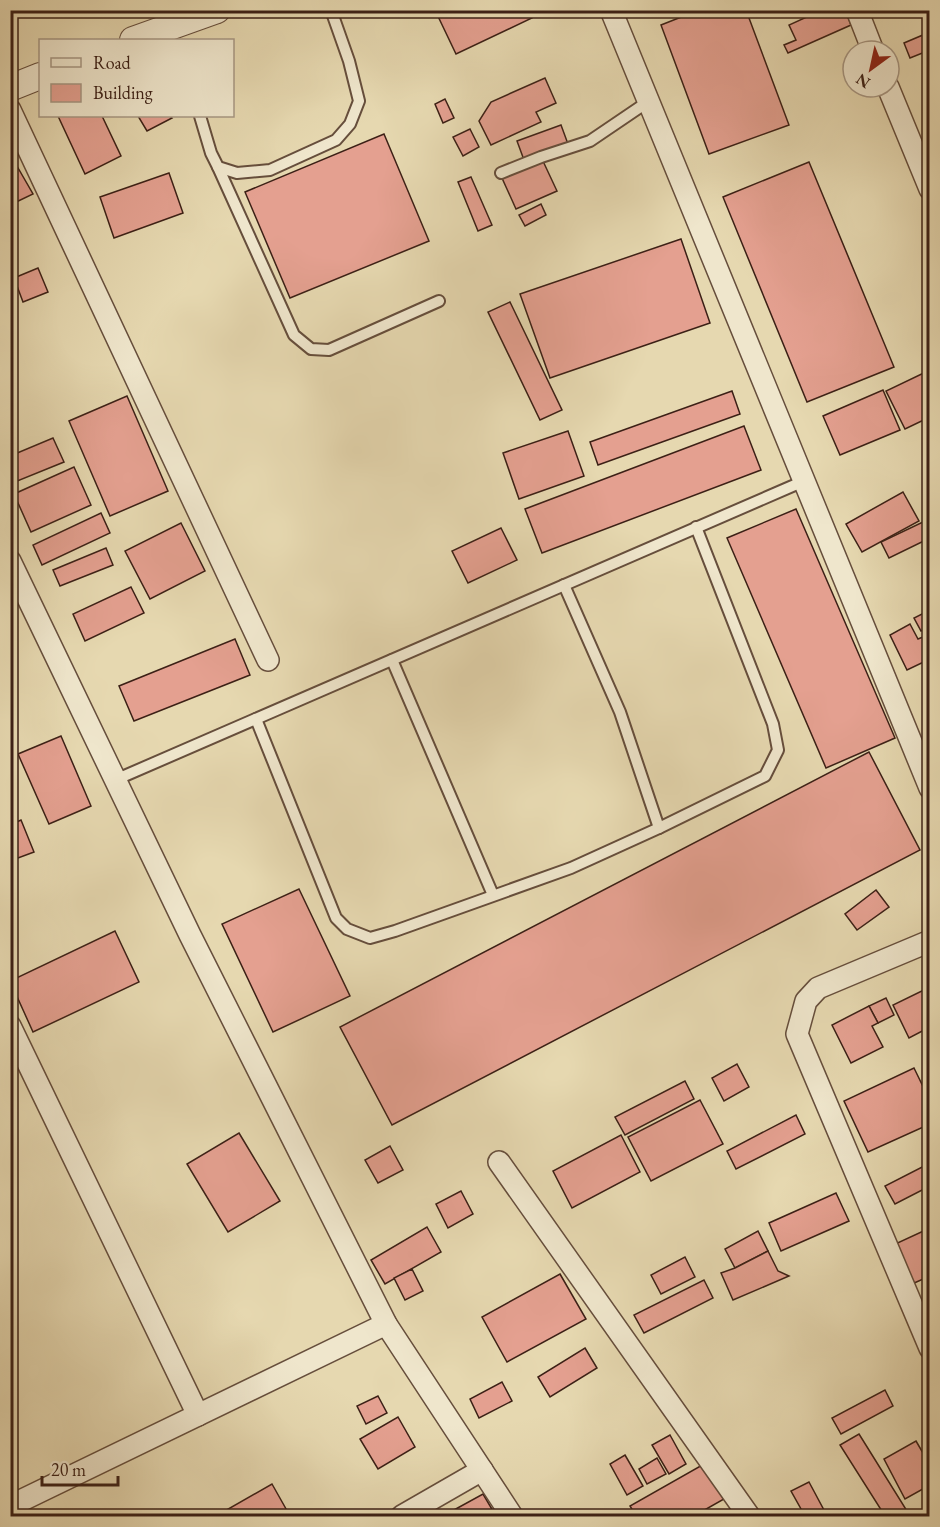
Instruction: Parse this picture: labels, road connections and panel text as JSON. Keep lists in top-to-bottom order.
{
  "legend": ["Road", "Building"],
  "scale_bar": "20 m",
  "north": "bottom left"
}
